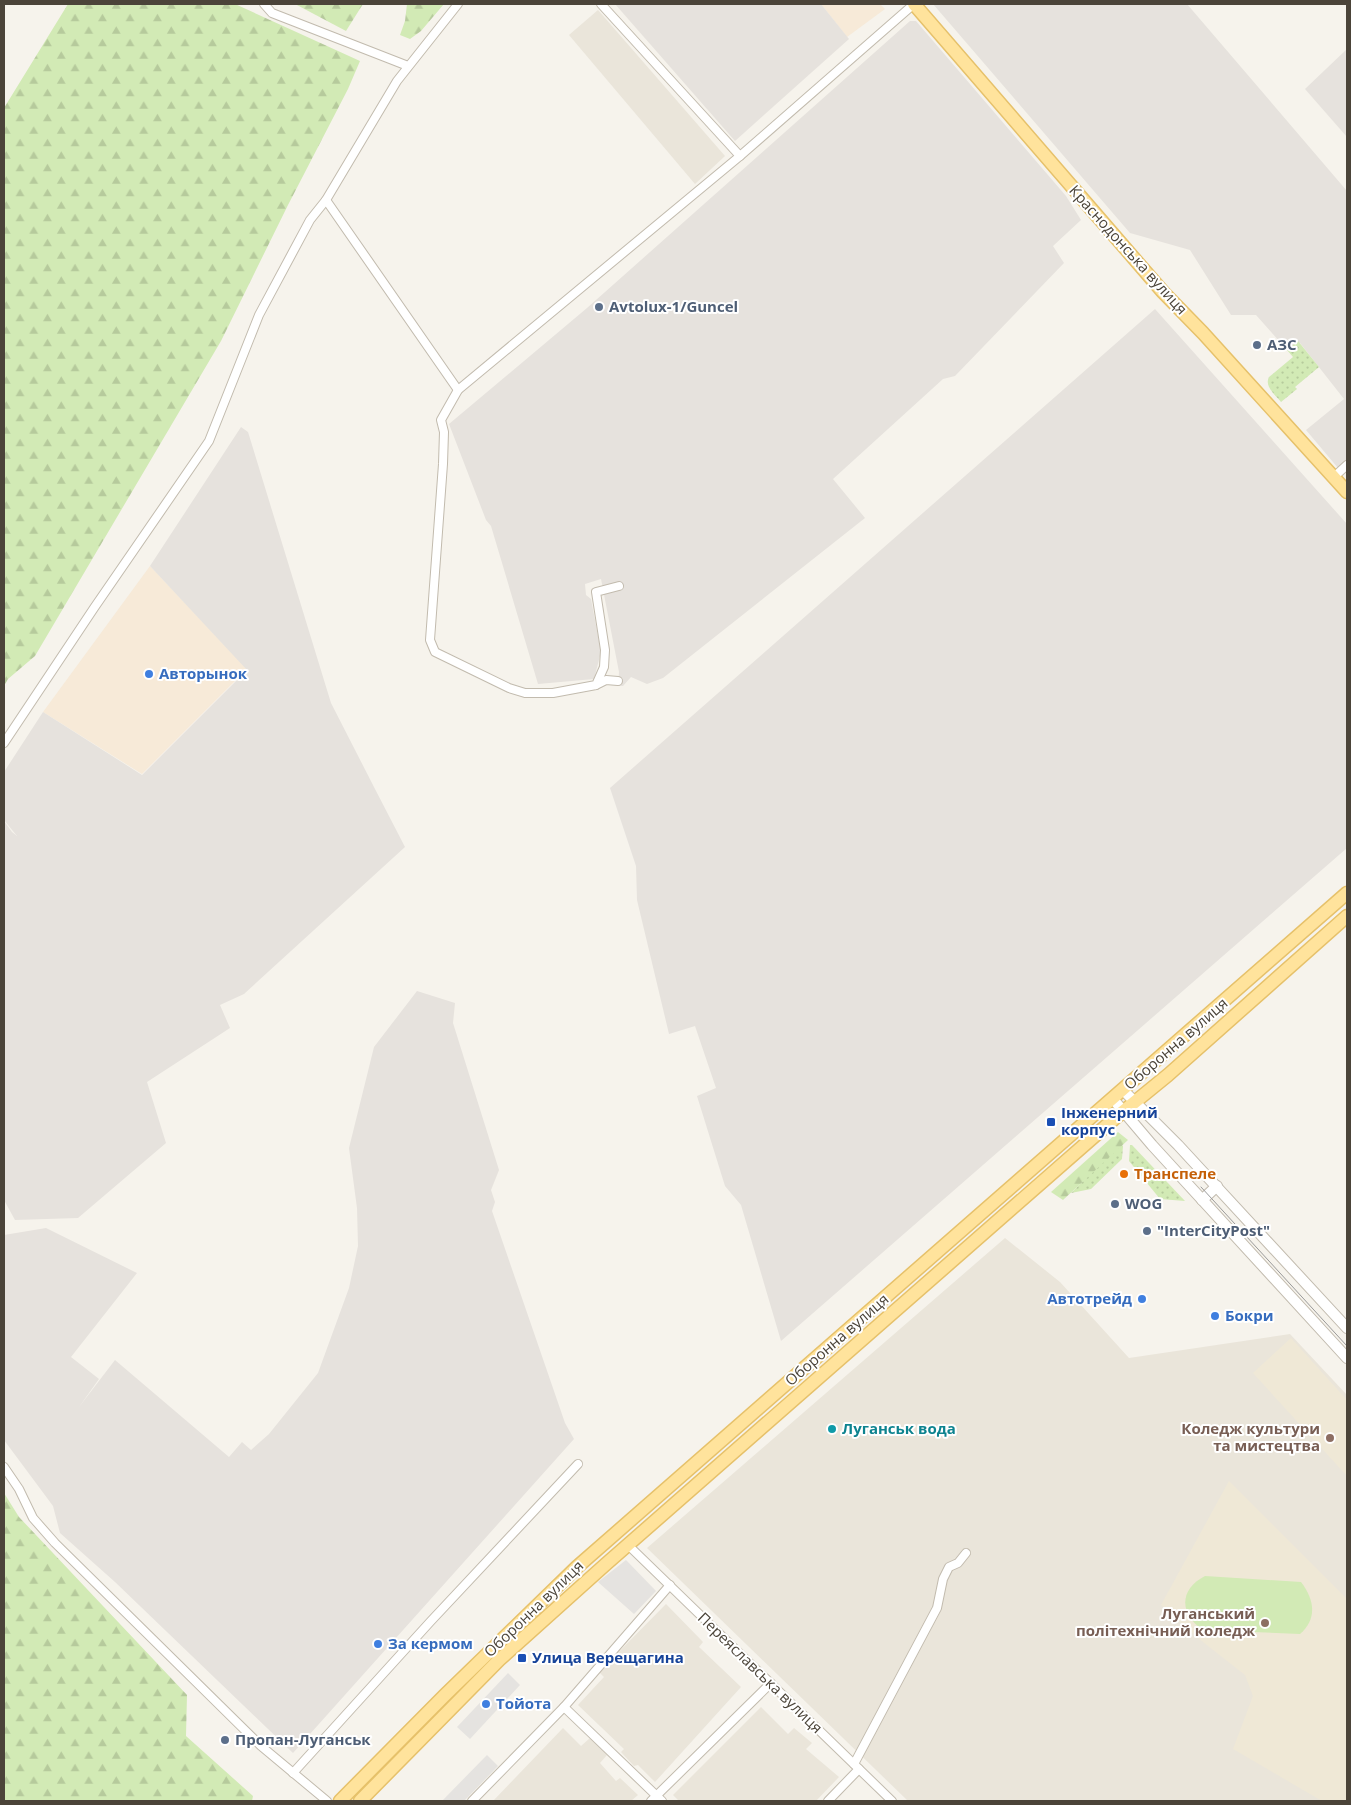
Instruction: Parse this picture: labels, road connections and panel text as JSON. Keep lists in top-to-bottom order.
{
  "streets": {
    "main road": ["Краснодонська вулиця", "Оборонна вулиця"],
    "street": ["Переяславська вулиця"]
  },
  "crossings": [
    ["Оборонна вулиця", "Переяславська вулиця"]
  ],
  "places": {
    "other": [
      "Avtolux-1/Guncel",
      "АЗС",
      "Авторынок",
      "Транспеле",
      "WOG",
      "\"InterCityPost\"",
      "Автотрейд",
      "Бокри",
      "Луганськ вода",
      "Коледж культури та мистецтва",
      "Луганський політехнічний коледж",
      "За кермом",
      "Тойота",
      "Пропан-Луганськ"
    ],
    "transit": ["Інженерний корпус", "Улица Верещагина"]
  }
}
